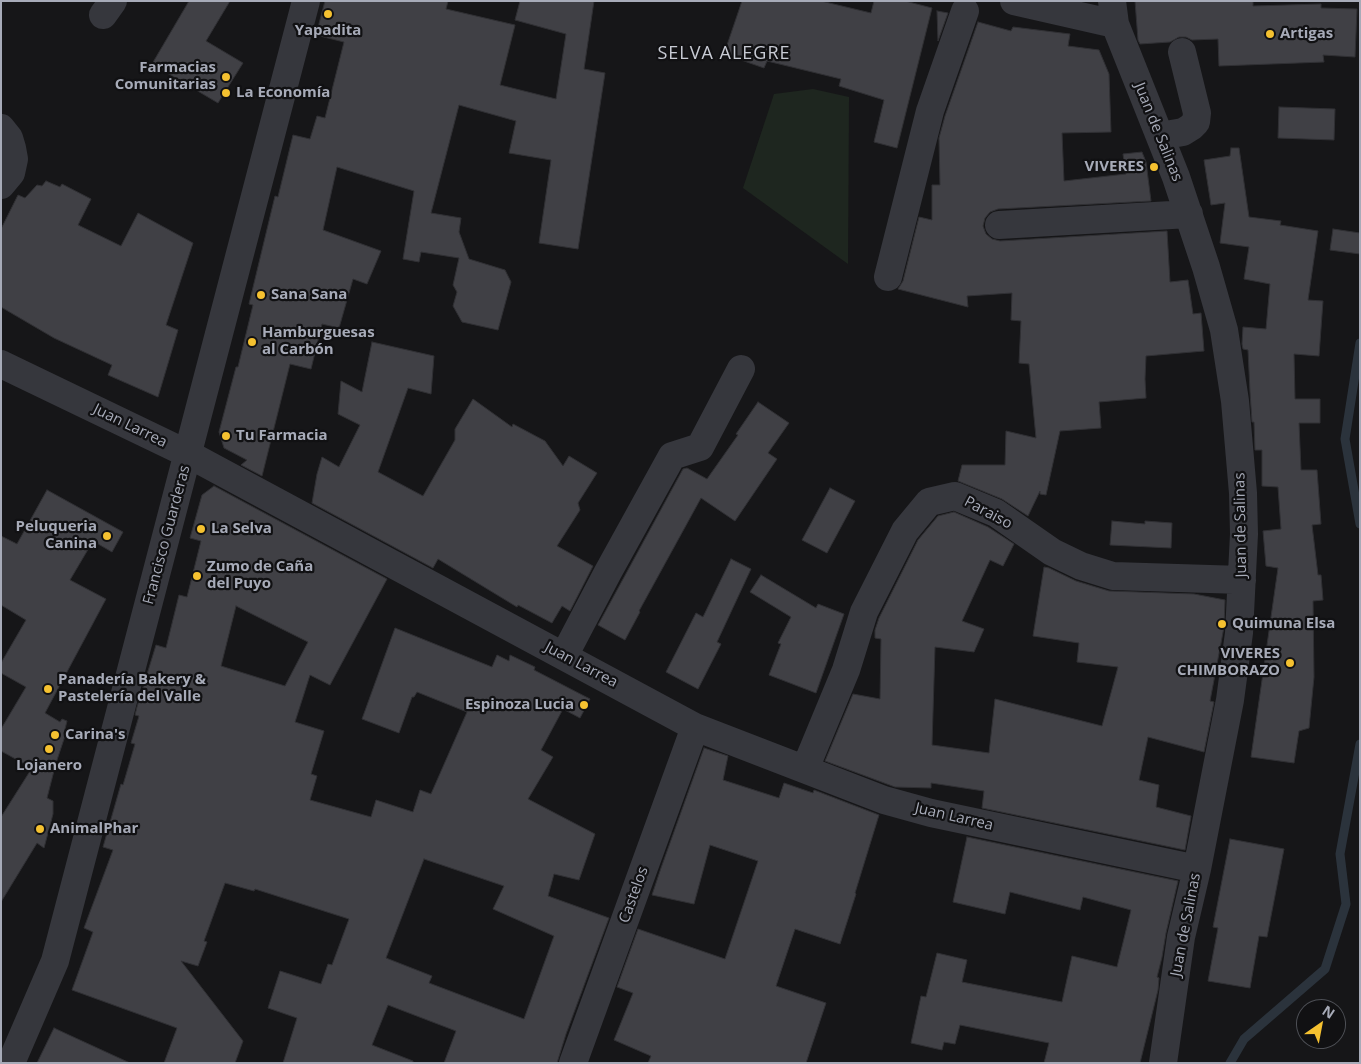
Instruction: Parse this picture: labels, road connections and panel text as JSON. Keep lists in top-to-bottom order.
{
  "streets": {
    "street": [
      "Juan de Salinas",
      "Juan Larrea",
      "Paraiso",
      "Francisco Guarderas",
      "Castelos"
    ]
  },
  "crossings": [
    ["Juan de Salinas", "Juan Larrea"],
    ["Juan de Salinas", "Paraiso"],
    ["Juan Larrea", "Paraiso"],
    ["Juan Larrea", "Francisco Guarderas"],
    ["Juan Larrea", "Castelos"]
  ],
  "districts": ["SELVA ALEGRE"],
  "places": [
    "Yapadita",
    "Artigas",
    "Farmacias Comunitarias",
    "La Economía",
    "VIVERES",
    "Sana Sana",
    "Hamburguesas al Carbón",
    "Tu Farmacia",
    "La Selva",
    "Peluqueria Canina",
    "Zumo de Caña del Puyo",
    "Quimuna Elsa",
    "VIVERES CHIMBORAZO",
    "Panadería Bakery & Pastelería del Valle",
    "Espinoza Lucia",
    "Carina's",
    "Lojanero",
    "AnimalPhar"
  ],
  "north": "top right"
}
